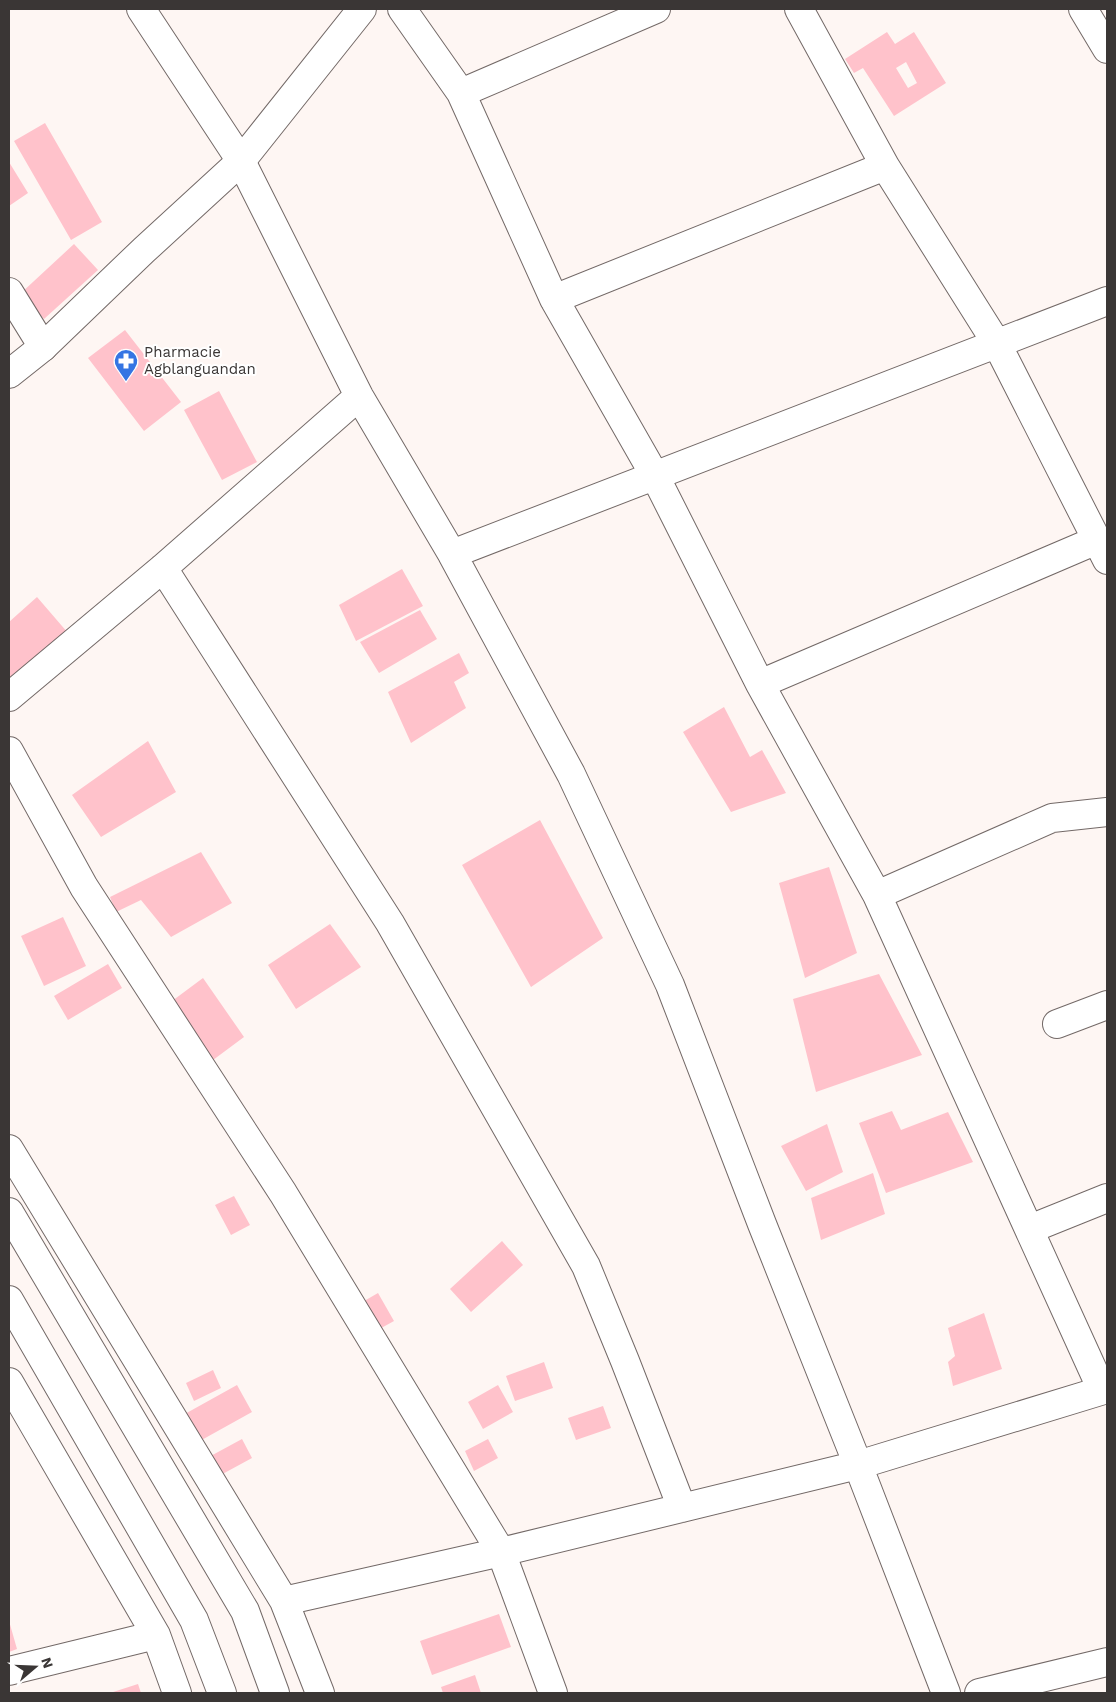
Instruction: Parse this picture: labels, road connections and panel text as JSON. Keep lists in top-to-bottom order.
{
  "places": {
    "pharmacy": ["Pharmacie Agblanguandan"]
  },
  "north": "right"
}
